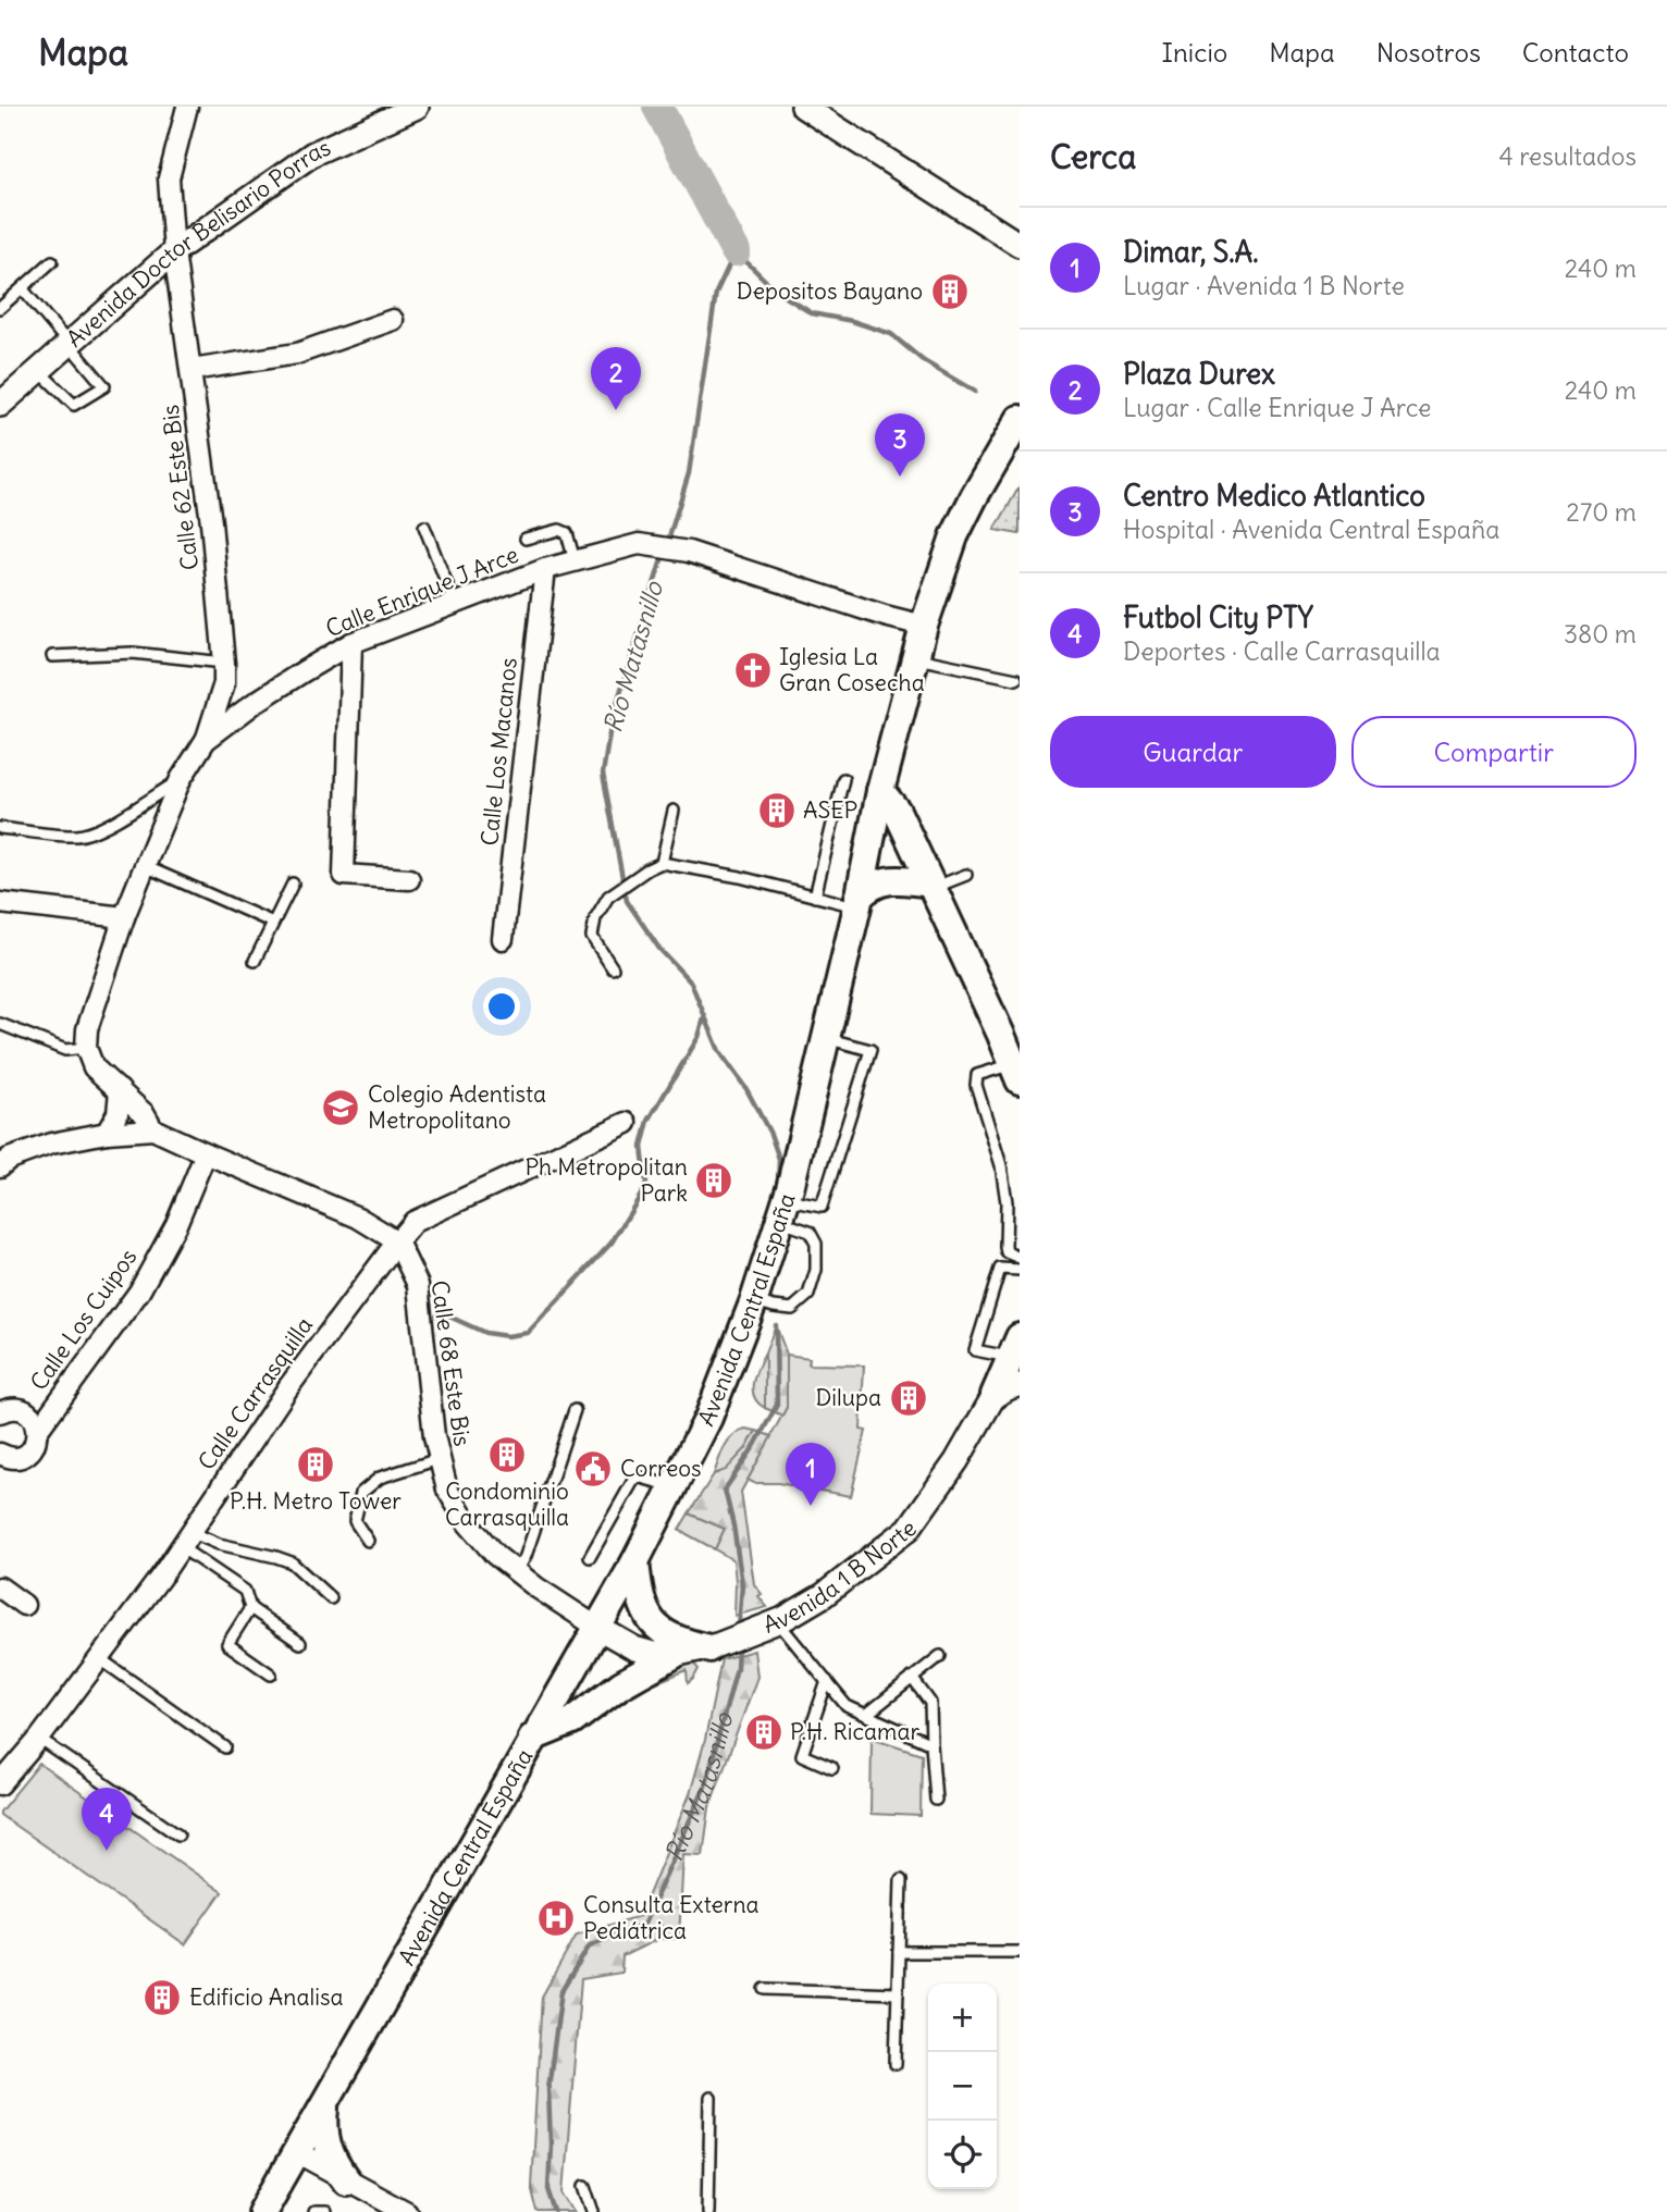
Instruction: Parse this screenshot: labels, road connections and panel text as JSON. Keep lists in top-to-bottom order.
{
  "streets": {
    "main road": ["Avenida Central España"],
    "street": [
      "Avenida Doctor Belisario Porras",
      "Calle 62 Este Bis",
      "Calle Enrique J Arce",
      "Calle Los Macanos",
      "Calle Los Cuipos",
      "Calle 68 Este Bis",
      "Calle Carrasquilla",
      "Avenida 1 B Norte"
    ]
  },
  "crossings": [
    ["Avenida Doctor Belisario Porras", "Calle 62 Este Bis"],
    ["Calle Enrique J Arce", "Calle Los Macanos"],
    ["Calle Enrique J Arce", "Avenida Central España"],
    ["Avenida Central España", "Calle 68 Este Bis"],
    ["Avenida Central España", "Avenida 1 B Norte"],
    ["Calle 68 Este Bis", "Calle Carrasquilla"],
    ["Calle 68 Este Bis", "Avenida 1 B Norte"]
  ],
  "water": ["Río Matasnillo"],
  "places": {
    "building": [
      "Depositos Bayano",
      "ASEP",
      "Ph Metropolitan Park",
      "Dilupa",
      "Condominio Carrasquilla",
      "P.H. Metro Tower",
      "P.H. Ricamar",
      "Edificio Analisa"
    ],
    "church": ["Iglesia La Gran Cosecha"],
    "school or university": ["Colegio Adentista Metropolitano"],
    "public building": ["Correos"],
    "hospital": ["Consulta Externa Pediátrica"]
  },
  "page": {
    "header": "Mapa",
    "nav": [
      "Inicio",
      "Mapa",
      "Nosotros",
      "Contacto"
    ],
    "heading": ["Cerca", "4 resultados"],
    "list": [
      {
        "mark": "1",
        "name": "Dimar, S.A.",
        "note": "Lugar · Avenida 1 B Norte",
        "value": "240 m"
      },
      {
        "mark": "2",
        "name": "Plaza Durex",
        "note": "Lugar · Calle Enrique J Arce",
        "value": "240 m"
      },
      {
        "mark": "3",
        "name": "Centro Medico Atlantico",
        "note": "Hospital · Avenida Central España",
        "value": "270 m"
      },
      {
        "mark": "4",
        "name": "Futbol City PTY",
        "note": "Deportes · Calle Carrasquilla",
        "value": "380 m"
      }
    ],
    "pins": [
      "2",
      "3",
      "1",
      "4"
    ],
    "buttons": ["Guardar", "Compartir"],
    "map_buttons": ["+", "−"]
  }
}
